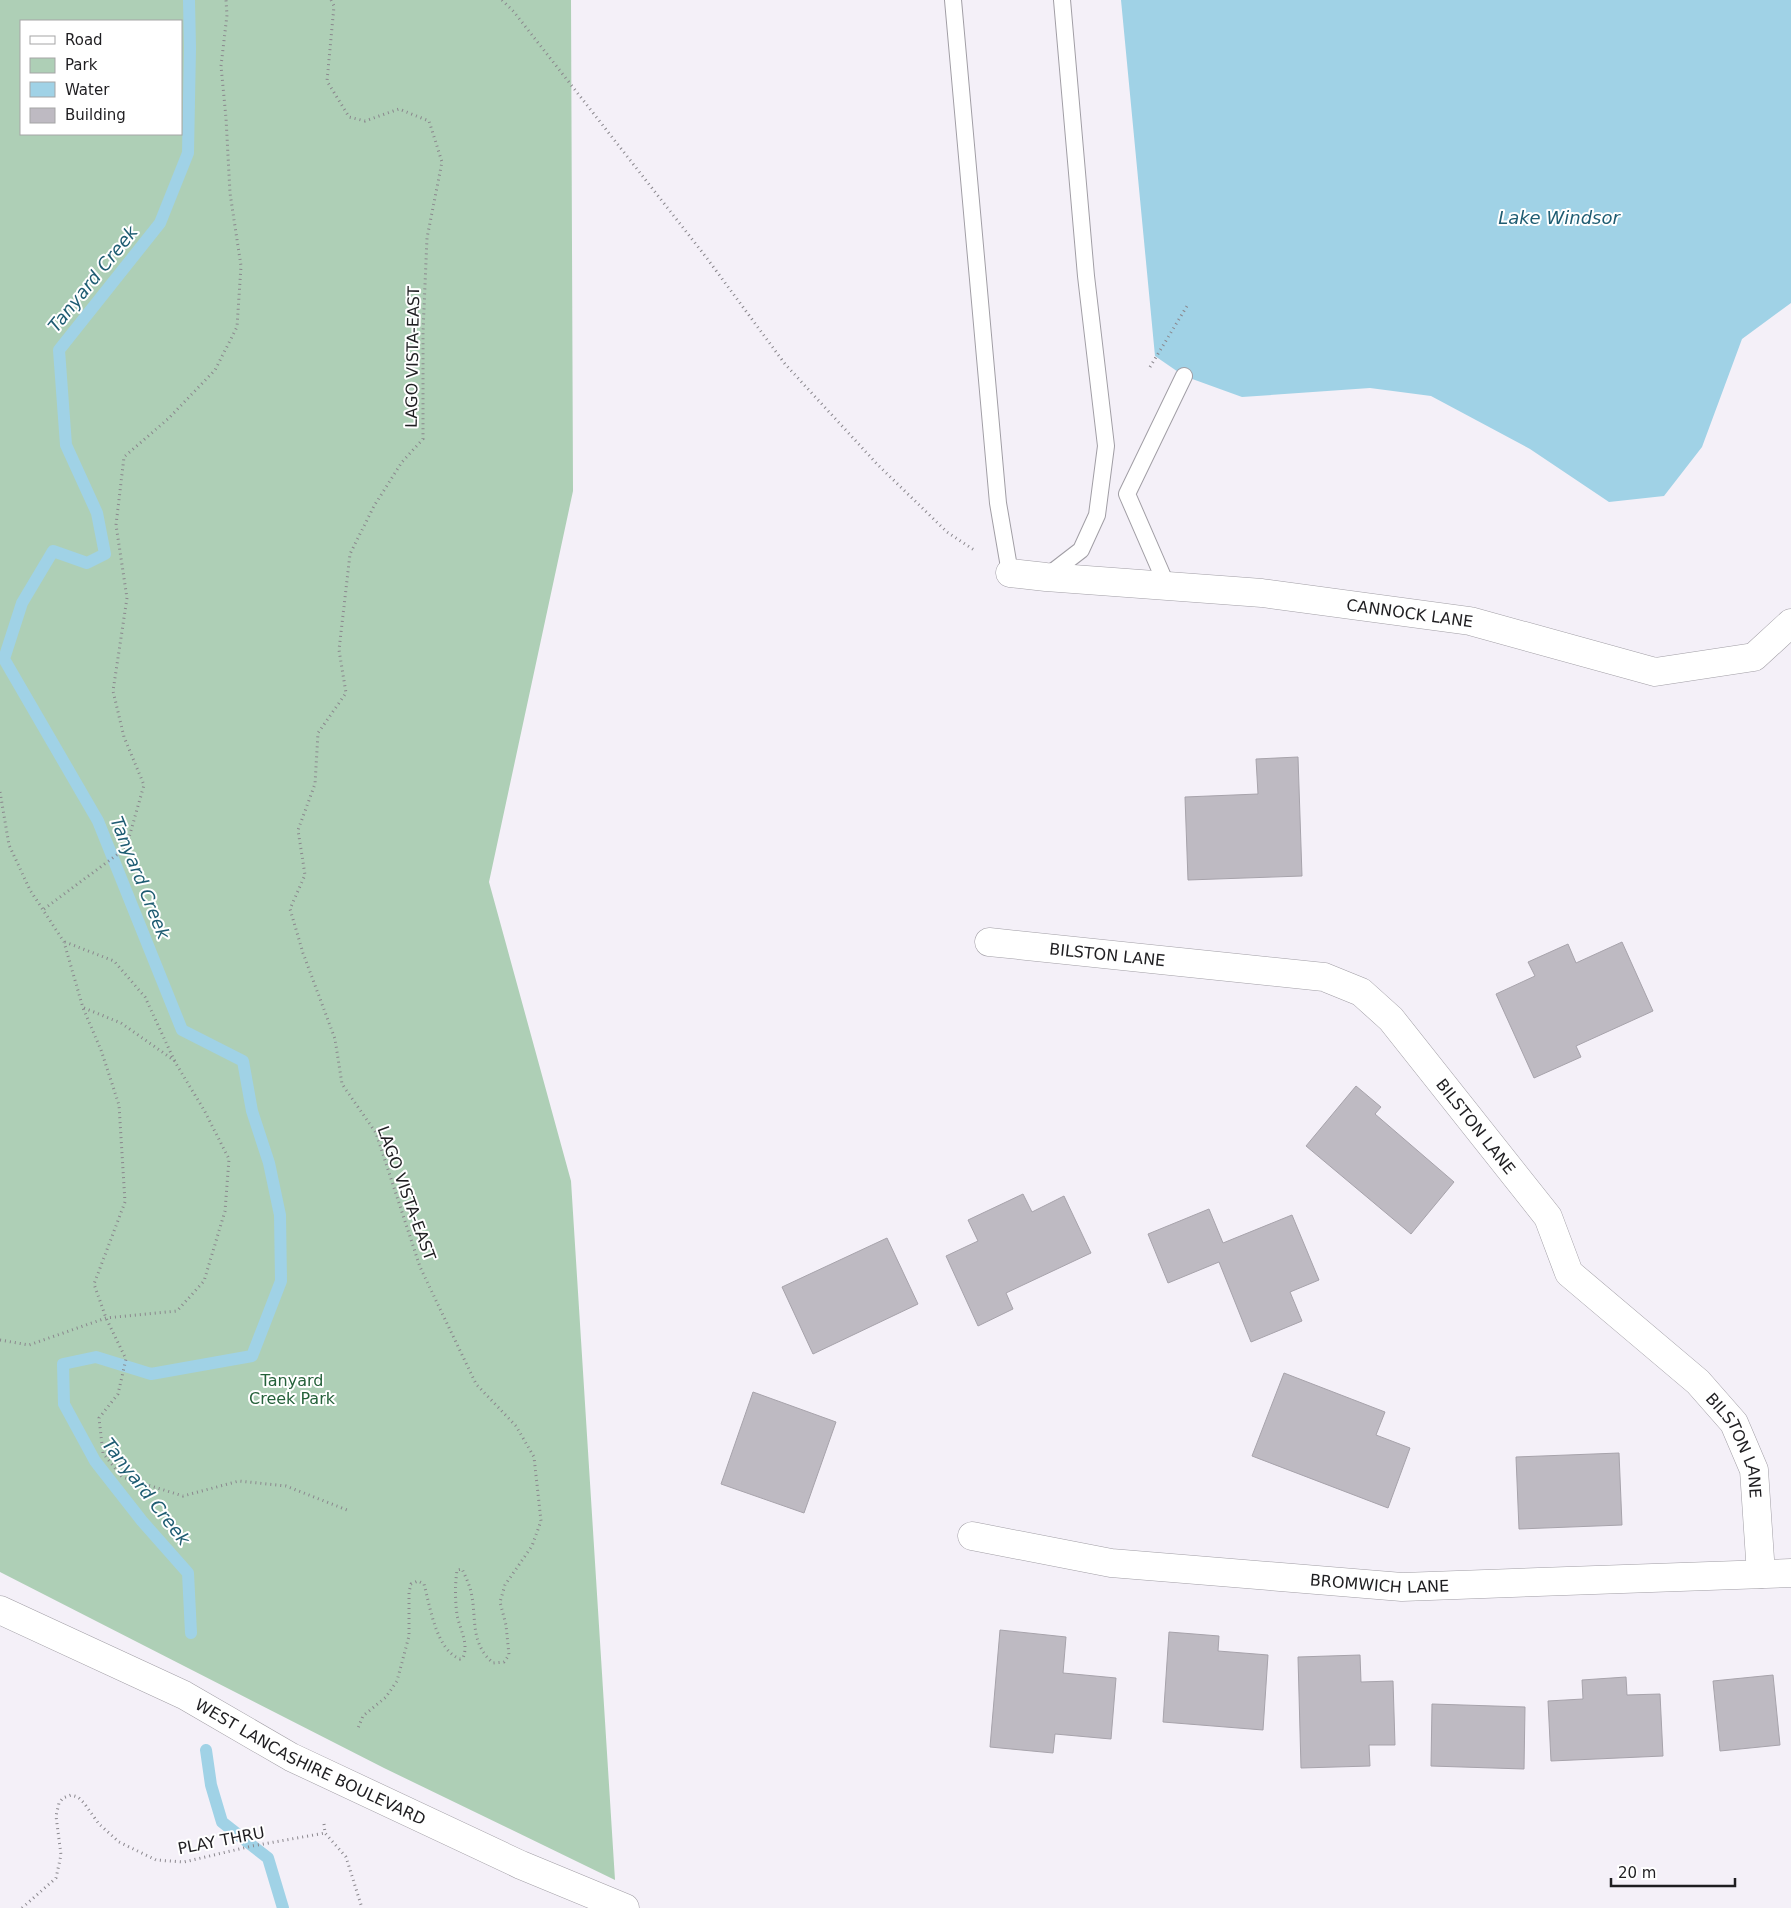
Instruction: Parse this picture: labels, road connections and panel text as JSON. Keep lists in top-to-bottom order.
{
  "streets": {
    "street": [
      "CANNOCK LANE",
      "BILSTON LANE",
      "BROMWICH LANE",
      "WEST LANCASHIRE BOULEVARD"
    ],
    "path": ["LAGO VISTA-EAST", "PLAY THRU"]
  },
  "crossings": [
    ["BILSTON LANE", "BROMWICH LANE"]
  ],
  "water": ["Lake Windsor", "Tanyard Creek"],
  "parks": ["Tanyard Creek Park"],
  "legend": [
    "Road",
    "Park",
    "Water",
    "Building"
  ],
  "scale_bar": "20 m"
}
